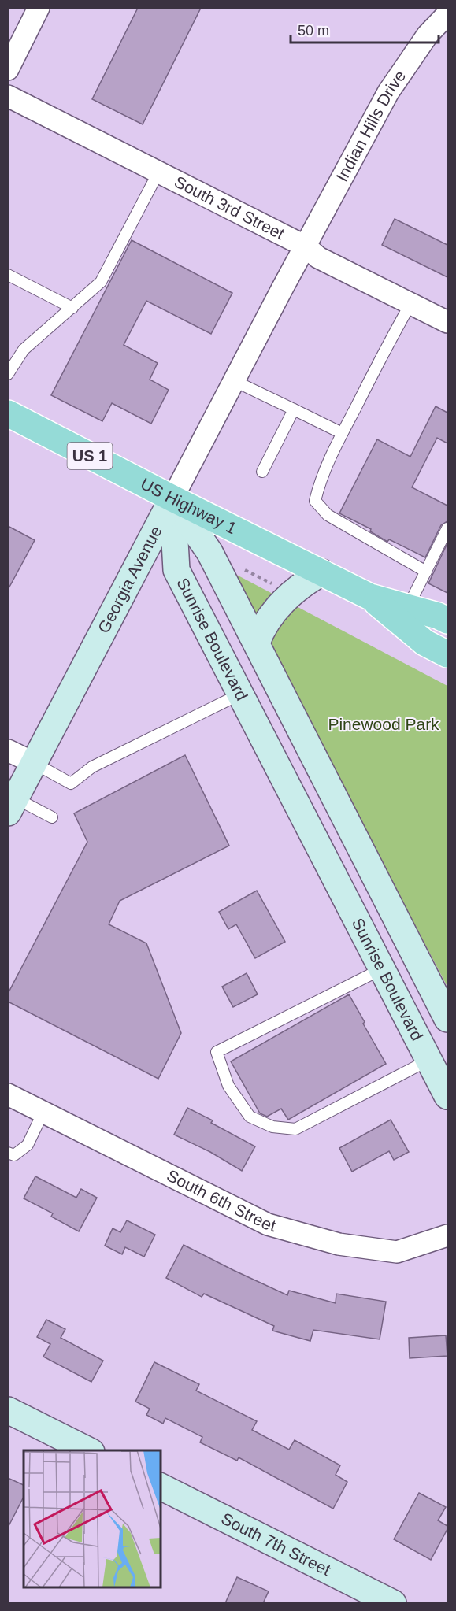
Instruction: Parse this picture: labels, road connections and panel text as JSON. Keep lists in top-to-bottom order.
{
  "streets": {
    "main road": [
      "US 1",
      "US Highway 1",
      "Georgia Avenue",
      "Sunrise Boulevard",
      "South 7th Street"
    ],
    "street": ["Indian Hills Drive", "South 3rd Street", "South 6th Street"]
  },
  "crossings": [
    ["Indian Hills Drive", "South 3rd Street"],
    ["Indian Hills Drive", "Georgia Avenue"],
    ["South 3rd Street", "Georgia Avenue"],
    ["US Highway 1", "Georgia Avenue"],
    ["US Highway 1", "Sunrise Boulevard"],
    ["Georgia Avenue", "Sunrise Boulevard"]
  ],
  "parks": ["Pinewood Park"],
  "scale_bar": "50 m"
}
